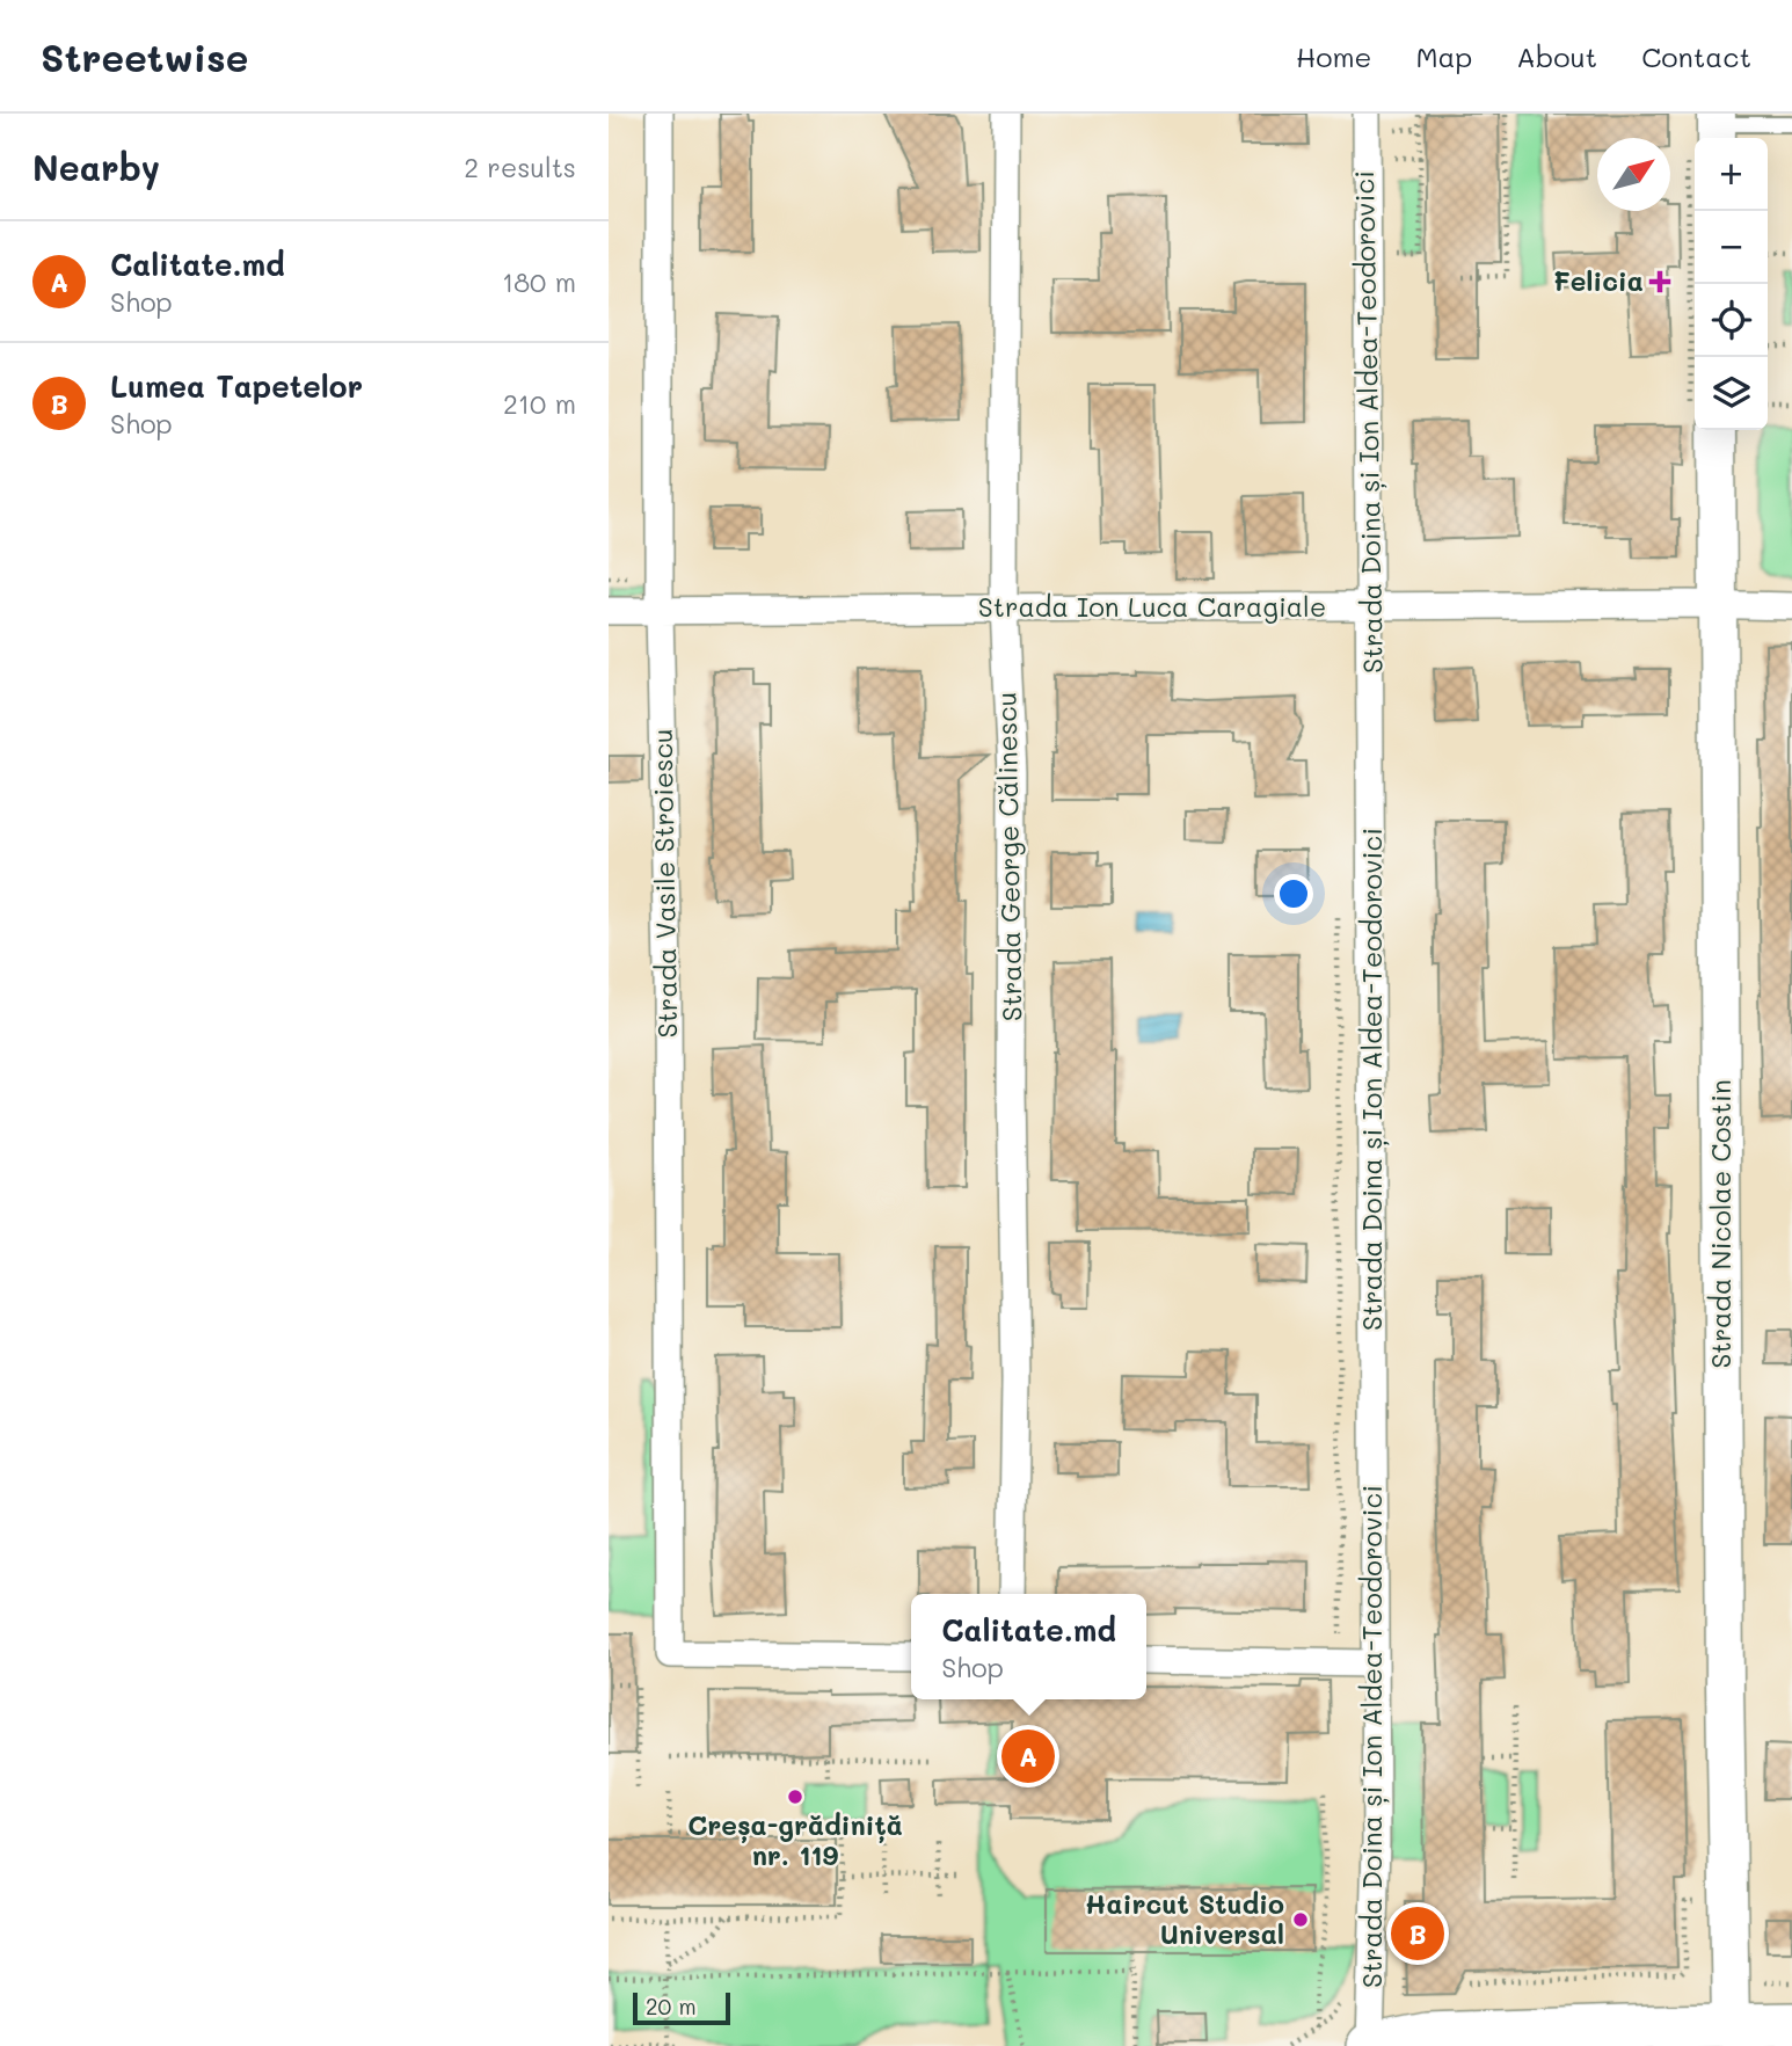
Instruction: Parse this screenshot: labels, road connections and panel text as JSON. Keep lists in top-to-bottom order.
{
  "streets": {
    "main road": ["Strada Nicolae Costin"],
    "street": [
      "Strada Doina și Ion Aldea-Teodorovici",
      "Strada Ion Luca Caragiale",
      "Strada George Călinescu",
      "Strada Vasile Stroiescu"
    ]
  },
  "crossings": [
    ["Strada Doina și Ion Aldea-Teodorovici", "Strada Ion Luca Caragiale"],
    ["Strada Ion Luca Caragiale", "Strada George Călinescu"],
    ["Strada Ion Luca Caragiale", "Strada Vasile Stroiescu"],
    ["Strada Ion Luca Caragiale", "Strada Nicolae Costin"]
  ],
  "places": {
    "health": ["Felicia"],
    "other": ["Creșa-grădiniță nr. 119", "Haircut Studio Universal"]
  },
  "scale_bar": "20 m",
  "north": "top right",
  "page": {
    "header": "Streetwise",
    "nav": [
      "Home",
      "Map",
      "About",
      "Contact"
    ],
    "heading": ["Nearby", "2 results"],
    "map_buttons": ["+", "−"],
    "list": [
      {
        "mark": "A",
        "name": "Calitate.md",
        "note": "Shop",
        "value": "180 m"
      },
      {
        "mark": "B",
        "name": "Lumea Tapetelor",
        "note": "Shop",
        "value": "210 m"
      }
    ],
    "popup": ["Calitate.md", "Shop"],
    "pins": ["A", "B"],
    "scale": "20 m"
  }
}
